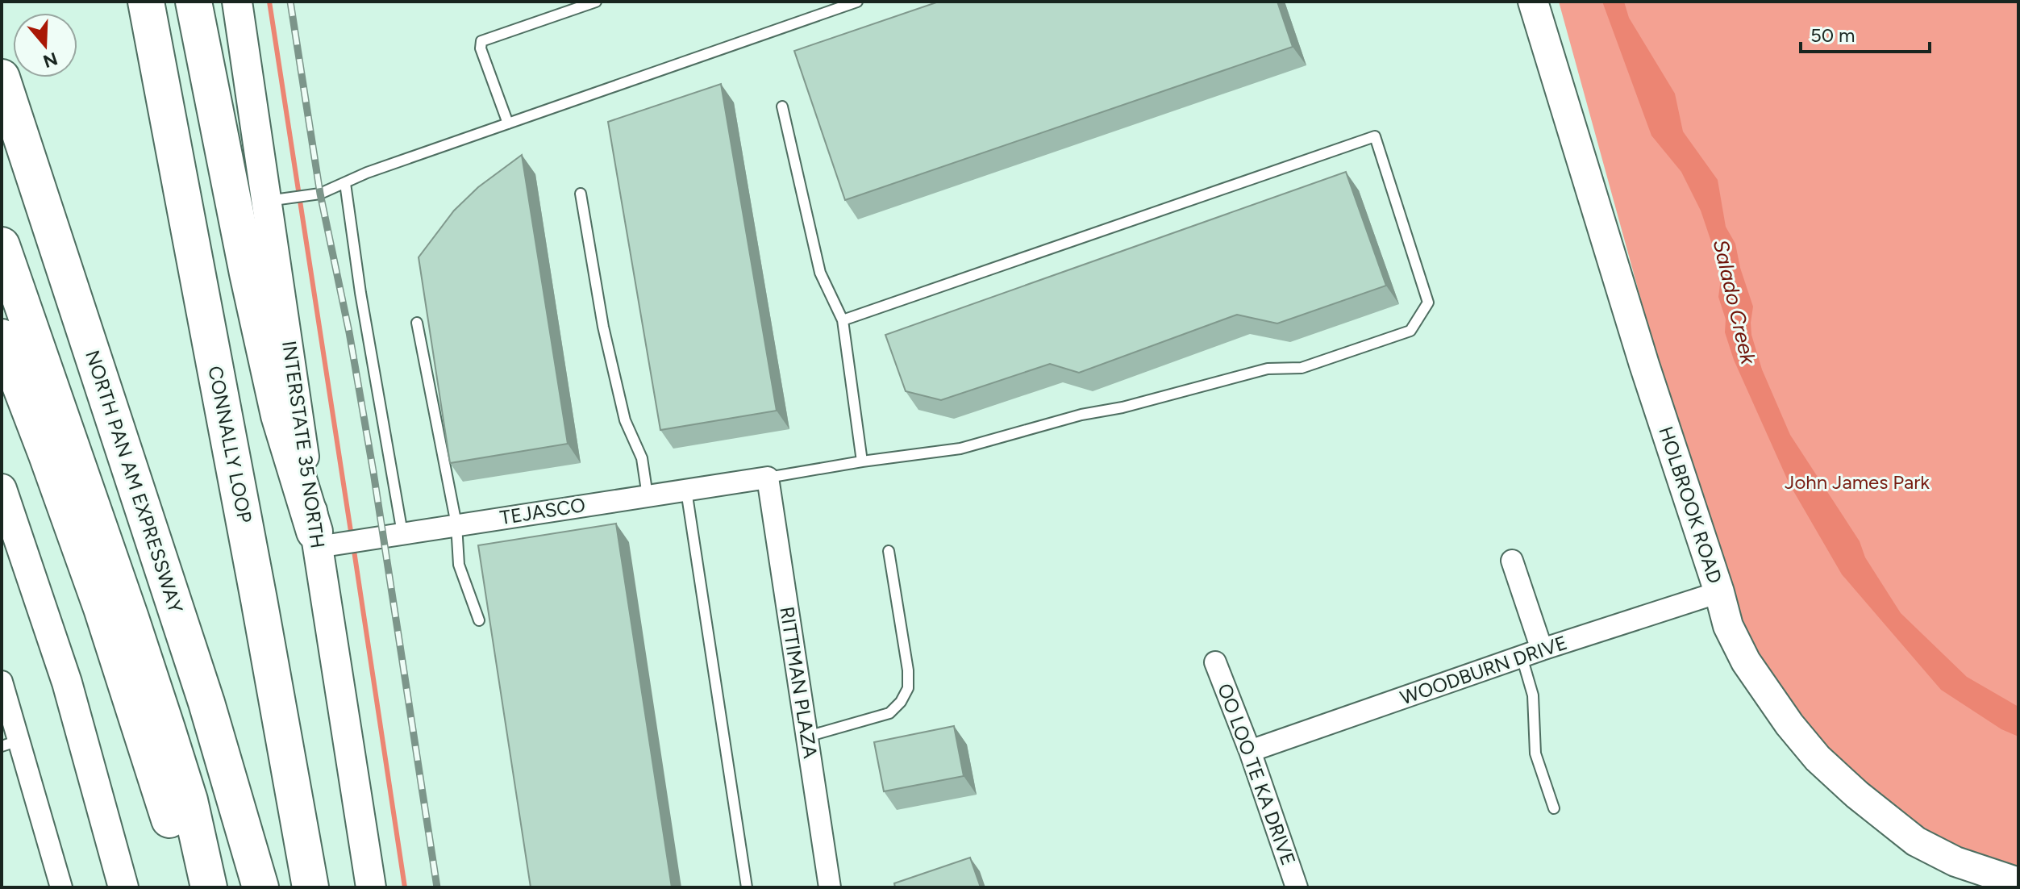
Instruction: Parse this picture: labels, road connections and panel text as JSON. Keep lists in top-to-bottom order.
{
  "streets": {
    "highway": ["CONNALLY LOOP", "NORTH PAN AM EXPRESSWAY"],
    "main road": ["INTERSTATE 35 NORTH", "HOLBROOK ROAD"],
    "street": [
      "TEJASCO",
      "WOODBURN DRIVE",
      "RITTIMAN PLAZA",
      "OO LOO TE KA DRIVE"
    ]
  },
  "crossings": [
    ["INTERSTATE 35 NORTH", "TEJASCO"],
    ["HOLBROOK ROAD", "WOODBURN DRIVE"],
    ["TEJASCO", "RITTIMAN PLAZA"],
    ["WOODBURN DRIVE", "OO LOO TE KA DRIVE"]
  ],
  "water": ["Salado Creek"],
  "parks": ["John James Park"],
  "scale_bar": "50 m",
  "north": "bottom"
}
